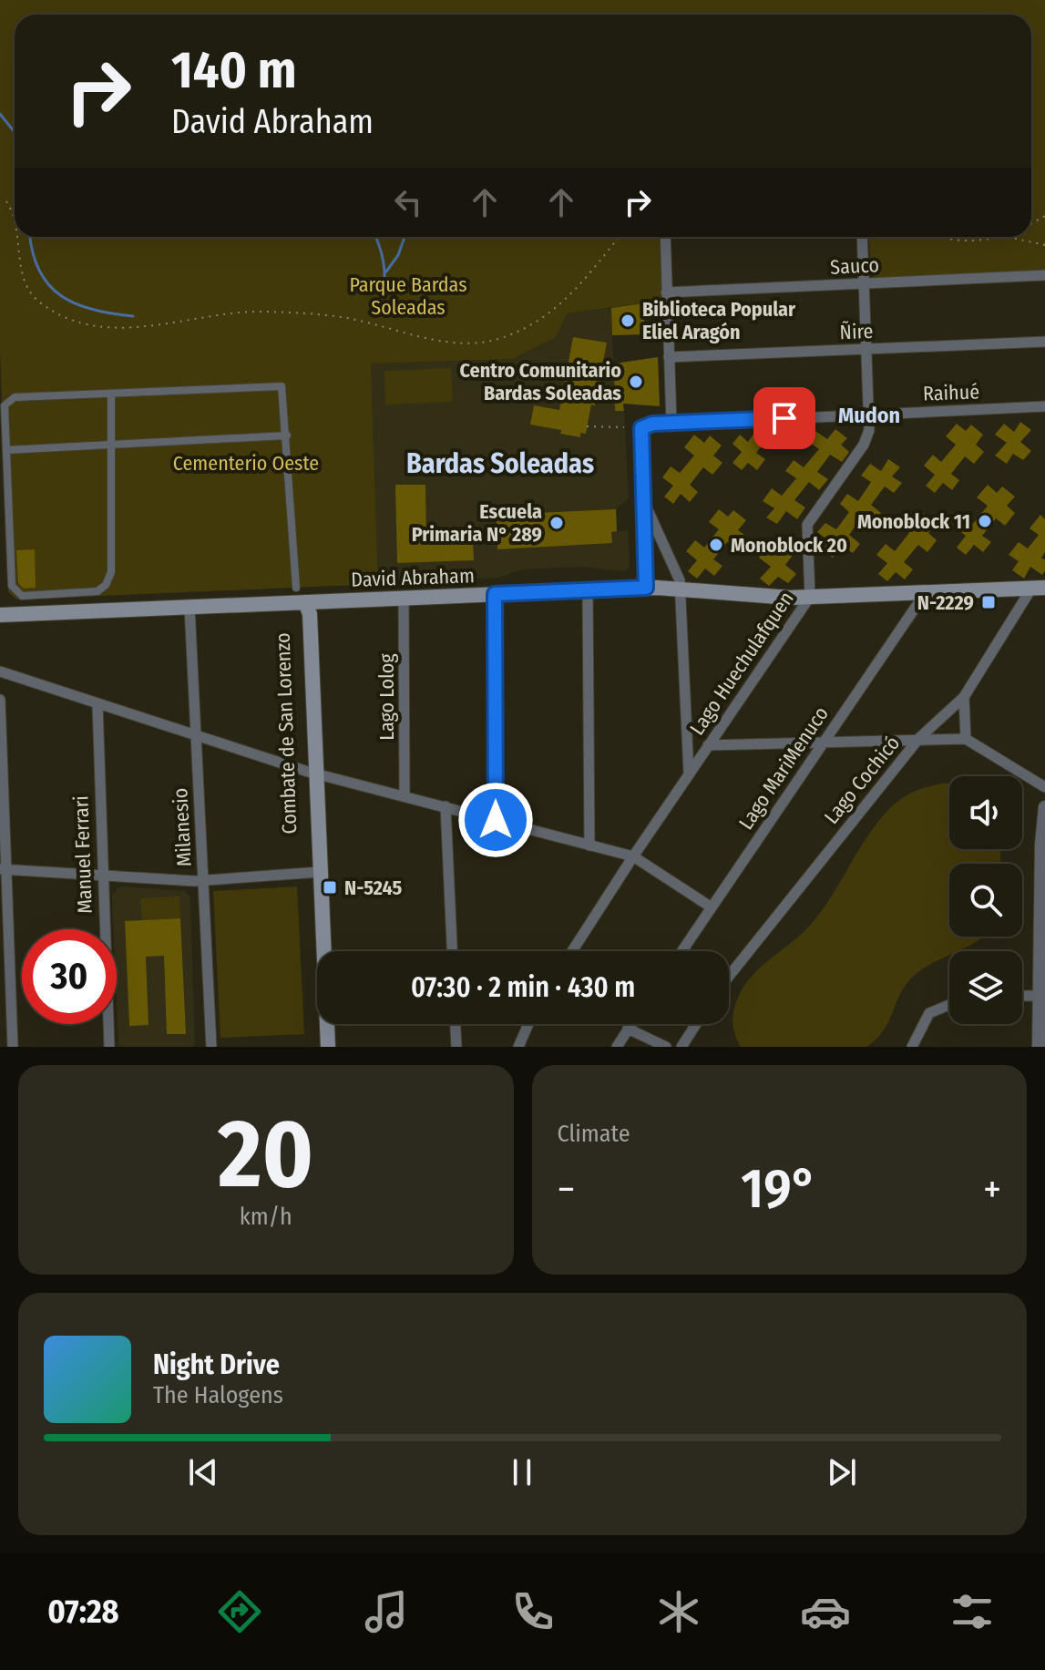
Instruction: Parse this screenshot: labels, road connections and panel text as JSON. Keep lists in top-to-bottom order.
{
  "streets": {
    "main road": ["David Abraham", "Combate de San Lorenzo"],
    "street": [
      "Sauco",
      "Ñire",
      "Raihué",
      "Lago Huechulafquen",
      "Lago Lolog",
      "Lago MariMenuco",
      "Lago Cochicó",
      "Milanesio",
      "Manuel Ferrari"
    ]
  },
  "crossings": [
    ["Sauco", "Lago Huechulafquen"],
    ["Ñire", "Lago Huechulafquen"],
    ["Raihué", "Lago Huechulafquen"],
    ["David Abraham", "Lago Huechulafquen"],
    ["David Abraham", "Lago Lolog"],
    ["David Abraham", "Combate de San Lorenzo"],
    ["David Abraham", "Lago MariMenuco"],
    ["David Abraham", "Lago Cochicó"],
    ["David Abraham", "Milanesio"]
  ],
  "districts": ["Mudon", "Bardas Soleadas"],
  "parks": ["Parque Bardas Soleadas", "Cementerio Oeste"],
  "places": {
    "other": [
      "Biblioteca Popular Eliel Aragón",
      "Centro Comunitario Bardas Soleadas",
      "Monoblock 11",
      "Escuela Primaria N° 289",
      "Monoblock 20"
    ],
    "transit": ["N-2229", "N-5245"]
  },
  "page": {
    "turn": ["140 m", "David Abraham"],
    "limit": "30",
    "trip": "07:30 · 2 min · 430 m",
    "tile": [
      ["20", "km/h"],
      "Climate"
    ],
    "heat": ["−", "19°", "+"],
    "song": ["Night Drive", "The Halogens"],
    "tabs": "07:28"
  }
}
